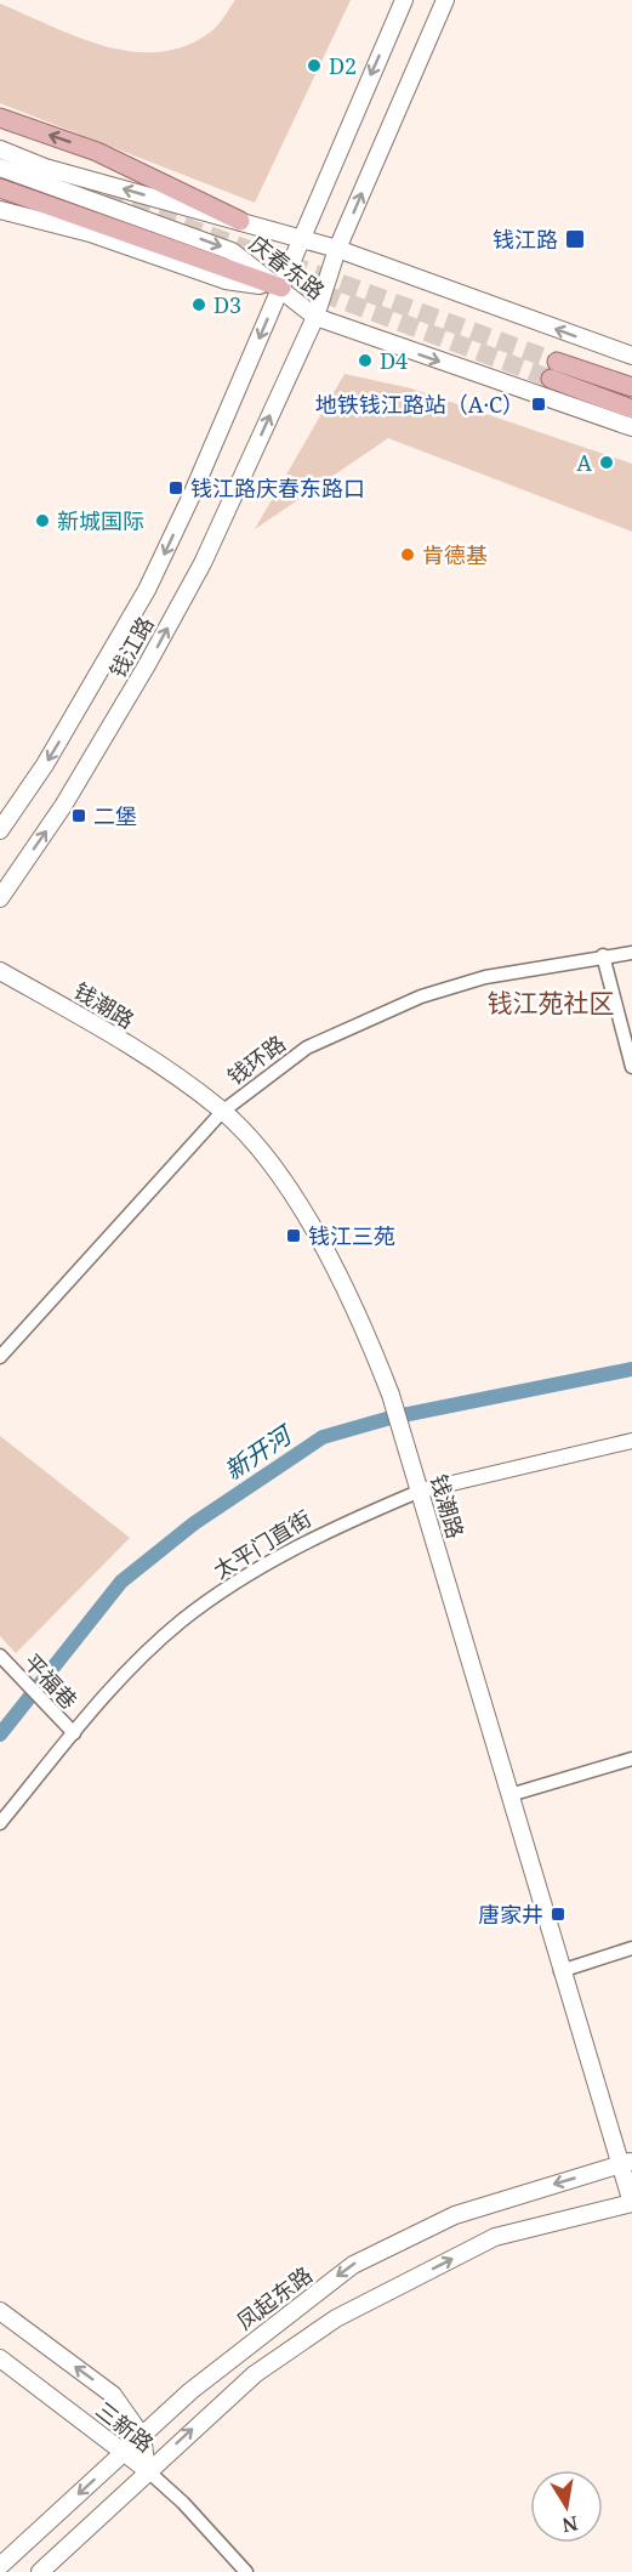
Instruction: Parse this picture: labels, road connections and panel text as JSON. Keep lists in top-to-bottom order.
{
  "streets": {
    "main road": [
      "庆春东路",
      "钱江路",
      "钱潮路",
      "凤起东路",
      "三新路"
    ],
    "street": ["钱环路", "太平门直街", "平福巷"]
  },
  "crossings": [
    ["庆春东路", "钱江路"],
    ["钱潮路", "钱环路"],
    ["钱潮路", "太平门直街"],
    ["钱潮路", "凤起东路"],
    ["太平门直街", "平福巷"],
    ["凤起东路", "三新路"]
  ],
  "districts": ["钱江苑社区"],
  "water": ["新开河"],
  "places": {
    "other": [
      "D2",
      "D3",
      "D4",
      "A",
      "新城国际",
      "肯德基"
    ],
    "transit": [
      "钱江路",
      "地铁钱江路站（A·C）",
      "钱江路庆春东路口",
      "二堡",
      "钱江三苑",
      "唐家井"
    ]
  },
  "north": "bottom"
}
